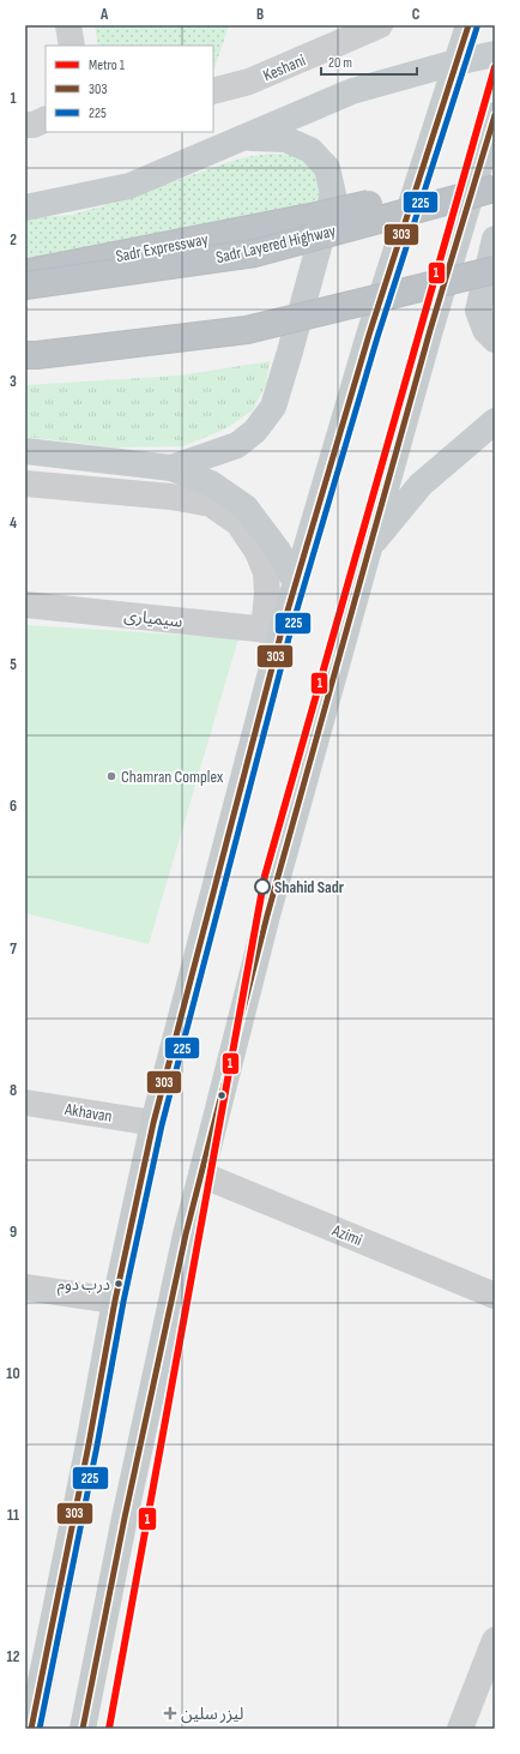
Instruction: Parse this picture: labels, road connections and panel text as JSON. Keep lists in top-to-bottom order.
{
  "streets": {
    "highway": ["Sadr Layered Highway", "Sadr Expressway"],
    "street": [
      "Keshani",
      "سیمیاری",
      "Akhavan",
      "Azimi"
    ]
  },
  "places": {
    "other": ["Chamran Complex", "Shahid Sadr", "درب دوم"],
    "health": ["لیزر سلین"]
  },
  "lines": ["transit line 303", "transit line 225", "metro line 1"],
  "legend": ["Metro 1", "303", "225"],
  "scale_bar": "20 m",
  "grid": {
    "columns": ["A", "B", "C"],
    "rows": [
      "1",
      "2",
      "3",
      "4",
      "5",
      "6",
      "7",
      "8",
      "9",
      "10",
      "11",
      "12"
    ]
  }
}
